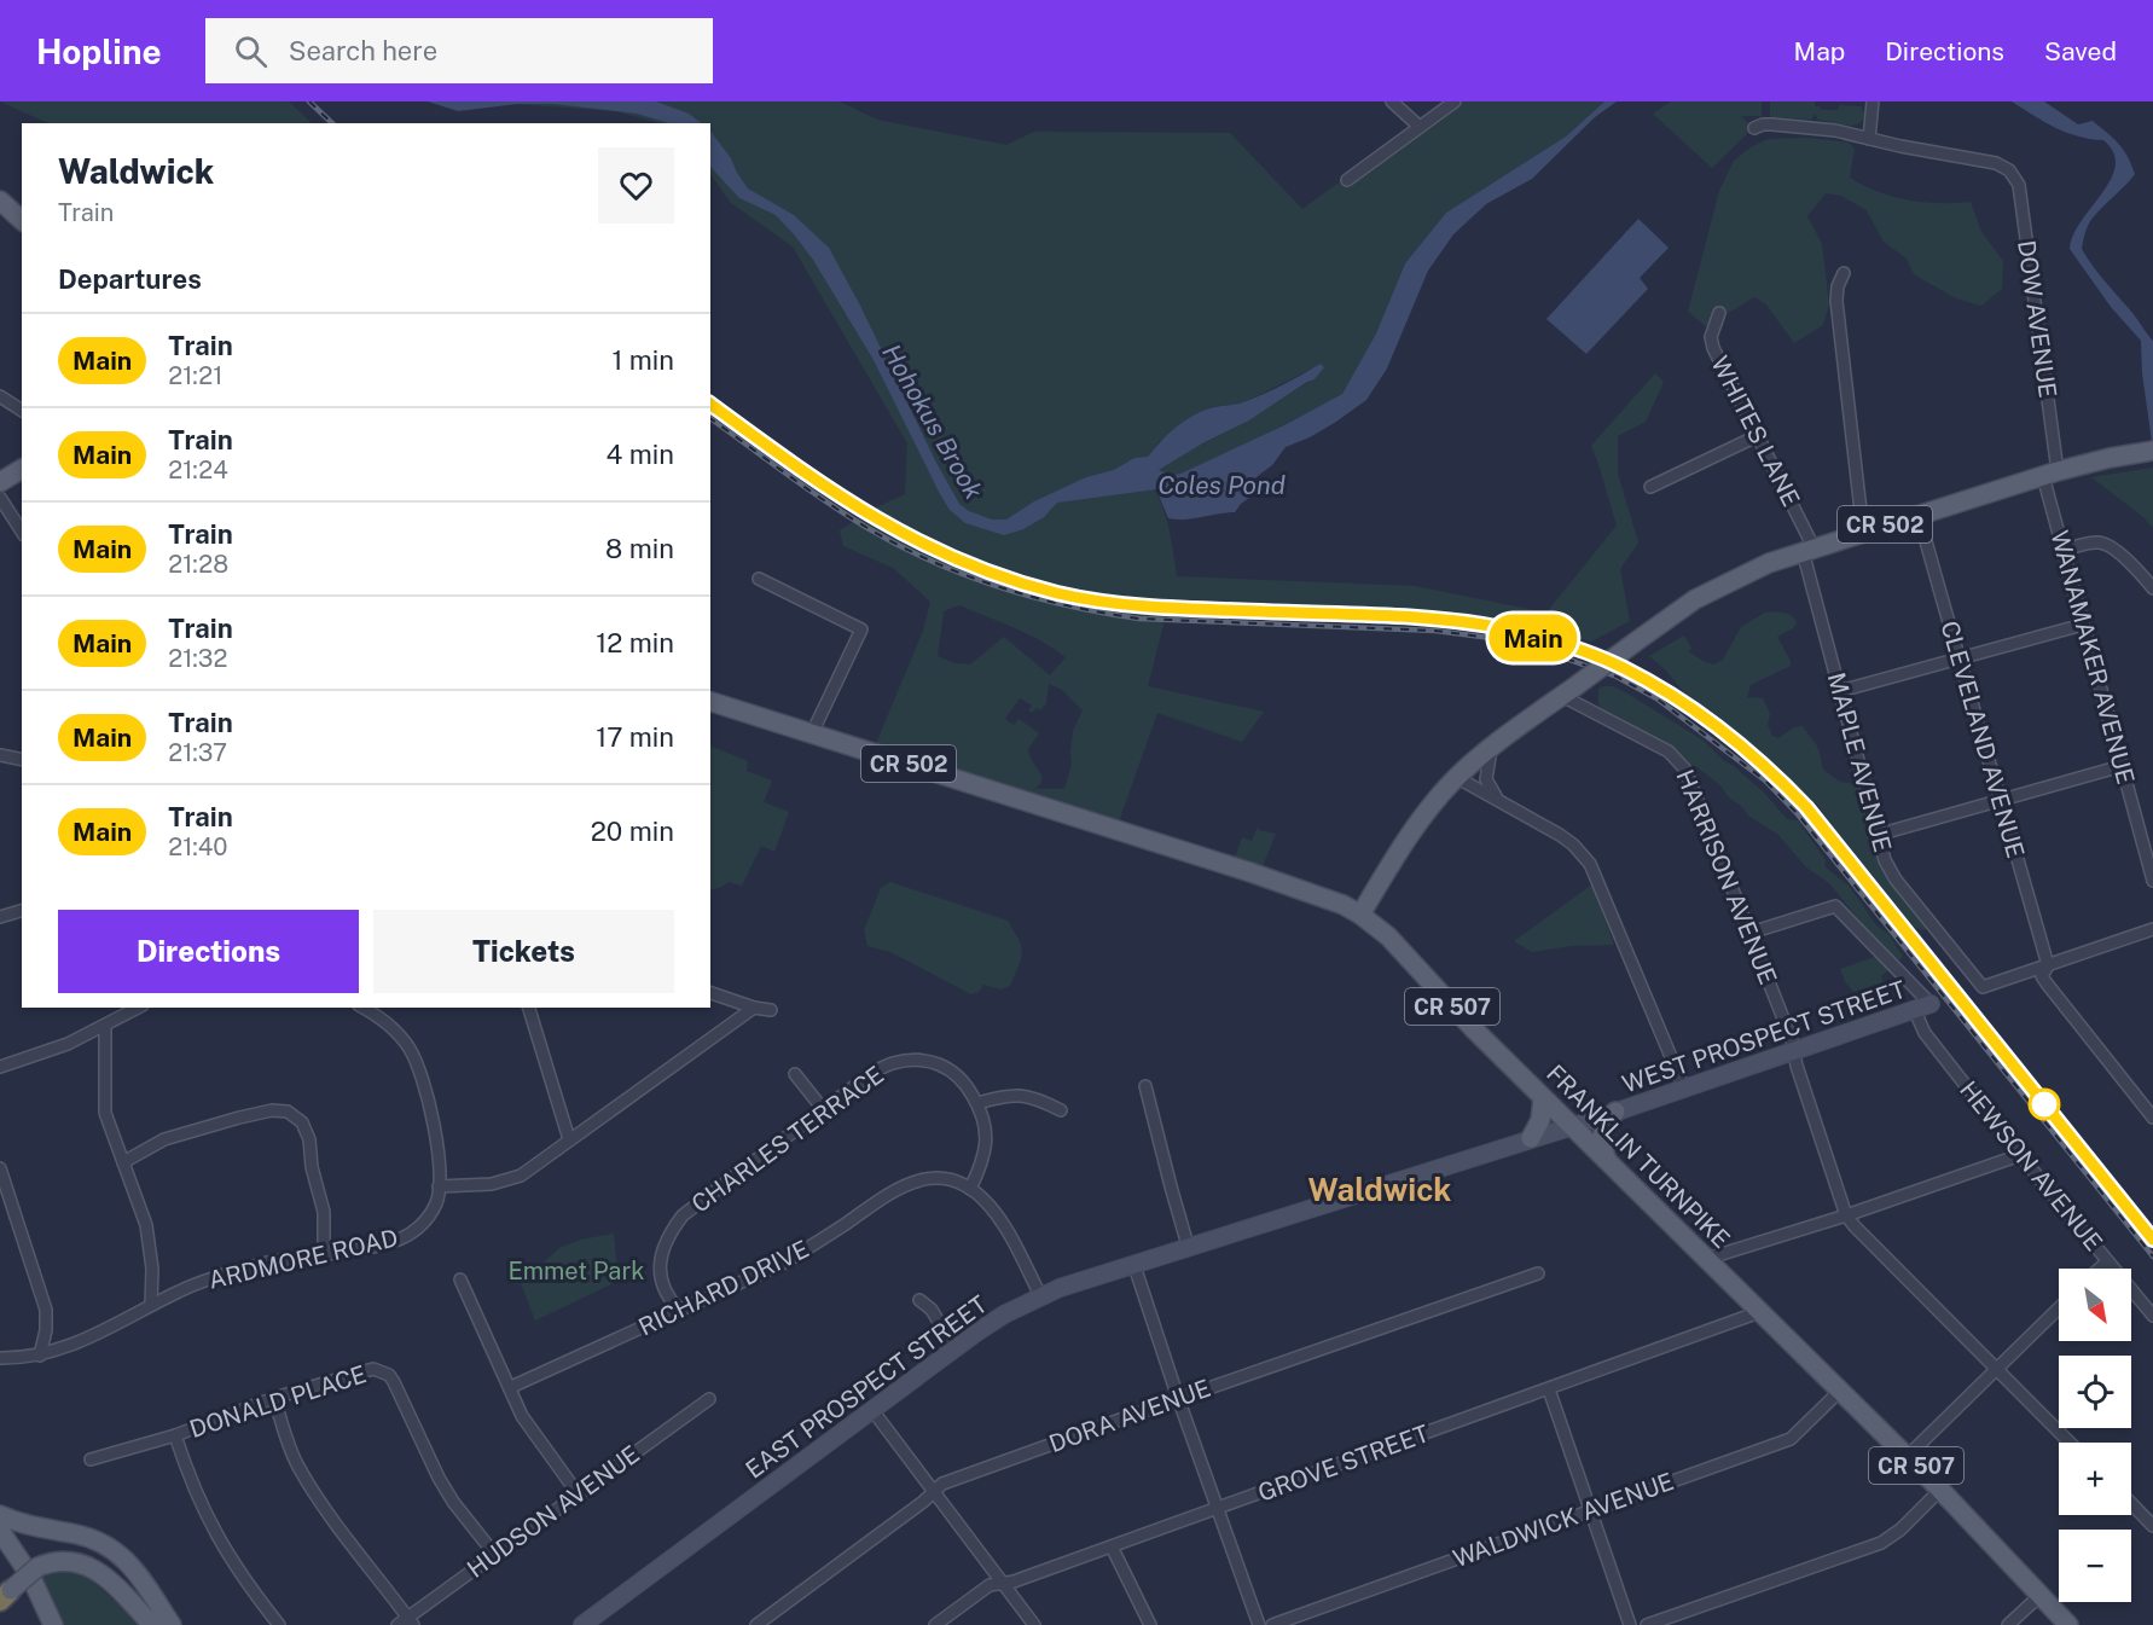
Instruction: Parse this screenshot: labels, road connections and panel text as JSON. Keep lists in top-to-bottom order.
{
  "streets": {
    "main road": ["CR 502", "CR 507", "FRANKLIN TURNPIKE"],
    "street": [
      "DOW AVENUE",
      "WHITES LANE",
      "WANAMAKER AVENUE",
      "CLEVELAND AVENUE",
      "MAPLE AVENUE",
      "HARRISON AVENUE",
      "WEST PROSPECT STREET",
      "CHARLES TERRACE",
      "HEWSON AVENUE",
      "ARDMORE ROAD",
      "RICHARD DRIVE",
      "EAST PROSPECT STREET",
      "DONALD PLACE",
      "DORA AVENUE",
      "GROVE STREET",
      "HUDSON AVENUE",
      "WALDWICK AVENUE"
    ]
  },
  "crossings": [
    ["DOW AVENUE", "CR 502"],
    ["DOW AVENUE", "WANAMAKER AVENUE"],
    ["WHITES LANE", "CR 502"],
    ["WHITES LANE", "MAPLE AVENUE"],
    ["CR 502", "WANAMAKER AVENUE"],
    ["CR 502", "CLEVELAND AVENUE"],
    ["CR 502", "MAPLE AVENUE"],
    ["CR 502", "HARRISON AVENUE"],
    ["CR 502", "FRANKLIN TURNPIKE"],
    ["CLEVELAND AVENUE", "MAPLE AVENUE"],
    ["HARRISON AVENUE", "WEST PROSPECT STREET"],
    ["HARRISON AVENUE", "HEWSON AVENUE"],
    ["WEST PROSPECT STREET", "FRANKLIN TURNPIKE"],
    ["WEST PROSPECT STREET", "HEWSON AVENUE"],
    ["WEST PROSPECT STREET", "EAST PROSPECT STREET"],
    ["CHARLES TERRACE", "RICHARD DRIVE"],
    ["FRANKLIN TURNPIKE", "GROVE STREET"],
    ["FRANKLIN TURNPIKE", "WALDWICK AVENUE"],
    ["RICHARD DRIVE", "EAST PROSPECT STREET"],
    ["DONALD PLACE", "HUDSON AVENUE"]
  ],
  "districts": ["Waldwick"],
  "water": ["Hohokus Brook", "Coles Pond"],
  "parks": ["Emmet Park"],
  "north": "bottom right",
  "page": {
    "header": "Hopline",
    "search": "Search here",
    "nav": ["Map", "Directions", "Saved"],
    "on_map": "Main",
    "heading": [
      ["Waldwick", "Train"],
      "Departures"
    ],
    "list": [
      {
        "mark": "Main",
        "name": "Train",
        "note": "21:21",
        "value": "1 min"
      },
      {
        "mark": "Main",
        "name": "Train",
        "note": "21:24",
        "value": "4 min"
      },
      {
        "mark": "Main",
        "name": "Train",
        "note": "21:28",
        "value": "8 min"
      },
      {
        "mark": "Main",
        "name": "Train",
        "note": "21:32",
        "value": "12 min"
      },
      {
        "mark": "Main",
        "name": "Train",
        "note": "21:37",
        "value": "17 min"
      },
      {
        "mark": "Main",
        "name": "Train",
        "note": "21:40",
        "value": "20 min"
      }
    ],
    "buttons": ["Directions", "Tickets"],
    "map_buttons": ["+", "−"]
  }
}
